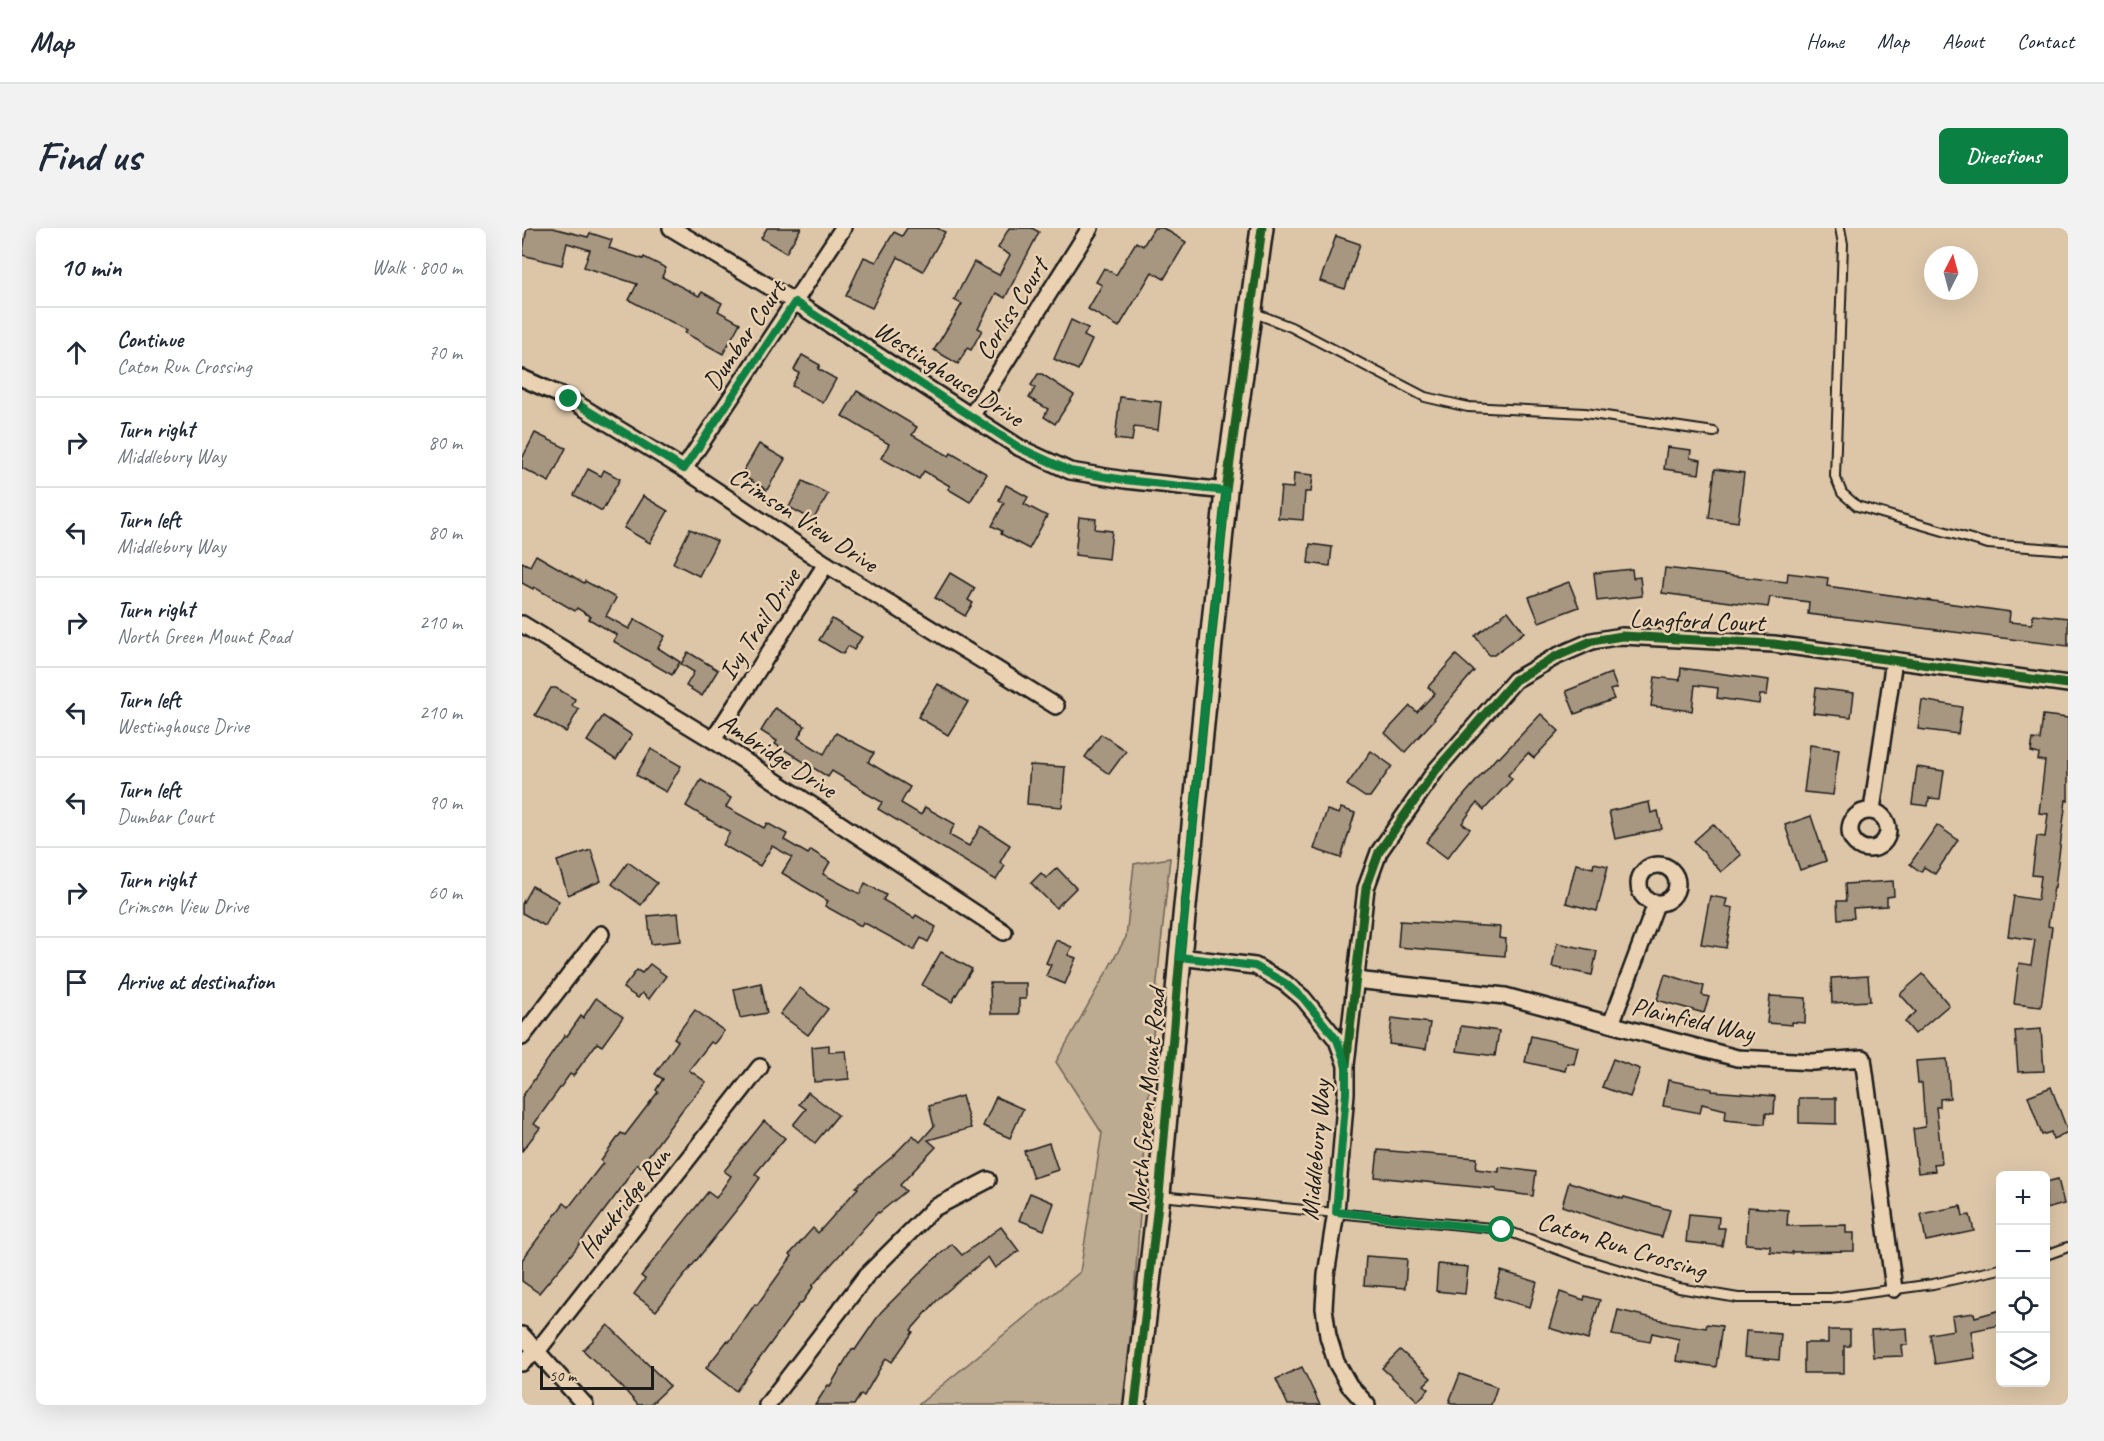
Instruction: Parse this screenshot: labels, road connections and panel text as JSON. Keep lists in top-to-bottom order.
{
  "streets": {
    "street": [
      "Corliss Court",
      "Dumbar Court",
      "Westinghouse Drive",
      "Crimson View Drive",
      "Langford Court",
      "Ivy Trail Drive",
      "Ambridge Drive",
      "Plainfield Way",
      "North Green Mount Road",
      "Middlebury Way",
      "Hawkridge Run"
    ],
    "lane": ["Caton Run Crossing"]
  },
  "crossings": [
    ["Corliss Court", "Westinghouse Drive"],
    ["Dumbar Court", "Westinghouse Drive"],
    ["Dumbar Court", "Crimson View Drive"],
    ["Westinghouse Drive", "North Green Mount Road"],
    ["Crimson View Drive", "Ivy Trail Drive"],
    ["Langford Court", "Plainfield Way"],
    ["Langford Court", "Middlebury Way"],
    ["Ivy Trail Drive", "Ambridge Drive"],
    ["Plainfield Way", "Caton Run Crossing"],
    ["North Green Mount Road", "Middlebury Way"],
    ["North Green Mount Road", "Caton Run Crossing"],
    ["Middlebury Way", "Caton Run Crossing"]
  ],
  "scale_bar": "50 m",
  "north": "top",
  "page": {
    "header": "Map",
    "nav": [
      "Home",
      "Map",
      "About",
      "Contact"
    ],
    "buttons": "Directions",
    "title": "Find us",
    "heading": ["10 min", "Walk · 800 m"],
    "list": [
      ["Continue", "Caton Run Crossing", "70 m"],
      ["Turn right", "Middlebury Way", "80 m"],
      ["Turn left", "Middlebury Way", "80 m"],
      ["Turn right", "North Green Mount Road", "210 m"],
      ["Turn left", "Westinghouse Drive", "210 m"],
      ["Turn left", "Dumbar Court", "90 m"],
      ["Turn right", "Crimson View Drive", "60 m"],
      "Arrive at destination"
    ],
    "map_buttons": ["+", "−"],
    "scale": "50 m"
  }
}
